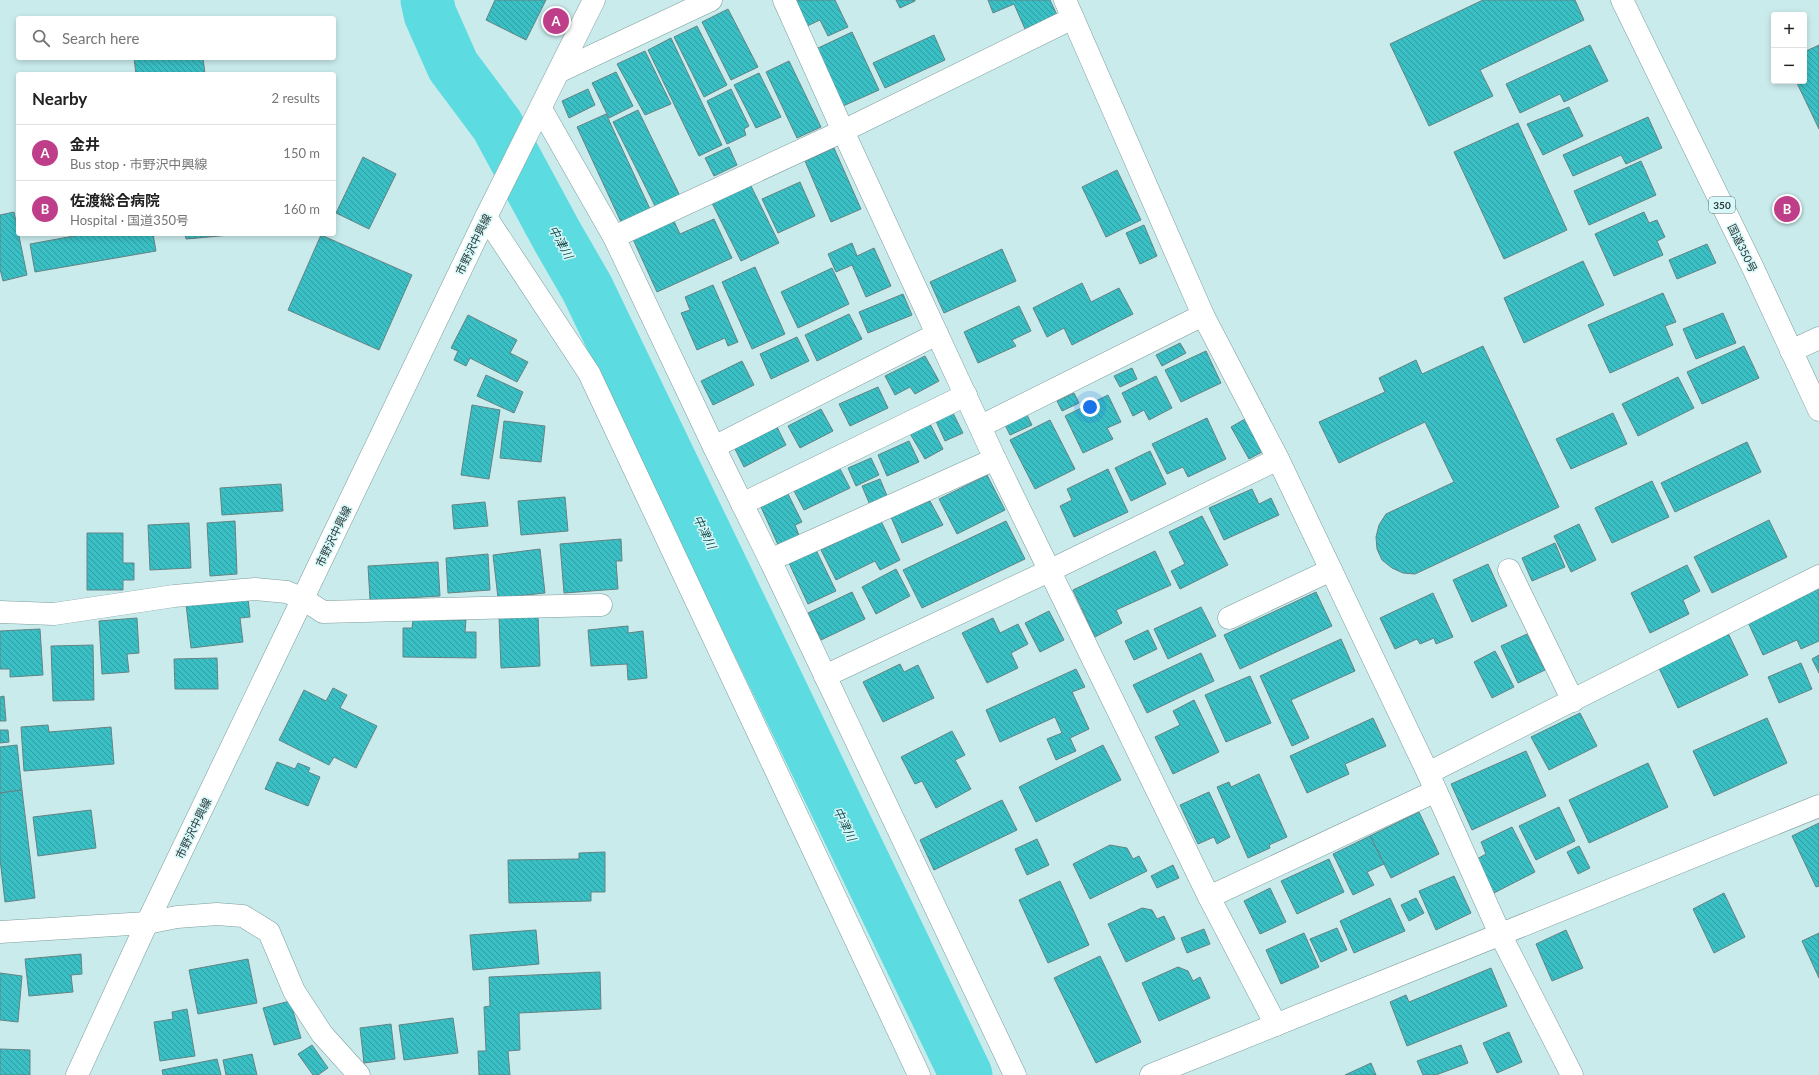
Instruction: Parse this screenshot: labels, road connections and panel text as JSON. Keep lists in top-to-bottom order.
{
  "streets": {
    "main road": ["350", "市野沢中興線", "国道350号"]
  },
  "water": ["中津川"],
  "page": {
    "pins": ["A", "B"],
    "map_buttons": ["+", "−"],
    "search": "Search here",
    "heading": ["Nearby", "2 results"],
    "list": [
      {
        "mark": "A",
        "name": "金井",
        "note": "Bus stop · 市野沢中興線",
        "value": "150 m"
      },
      {
        "mark": "B",
        "name": "佐渡総合病院",
        "note": "Hospital · 国道350号",
        "value": "160 m"
      }
    ]
  }
}
